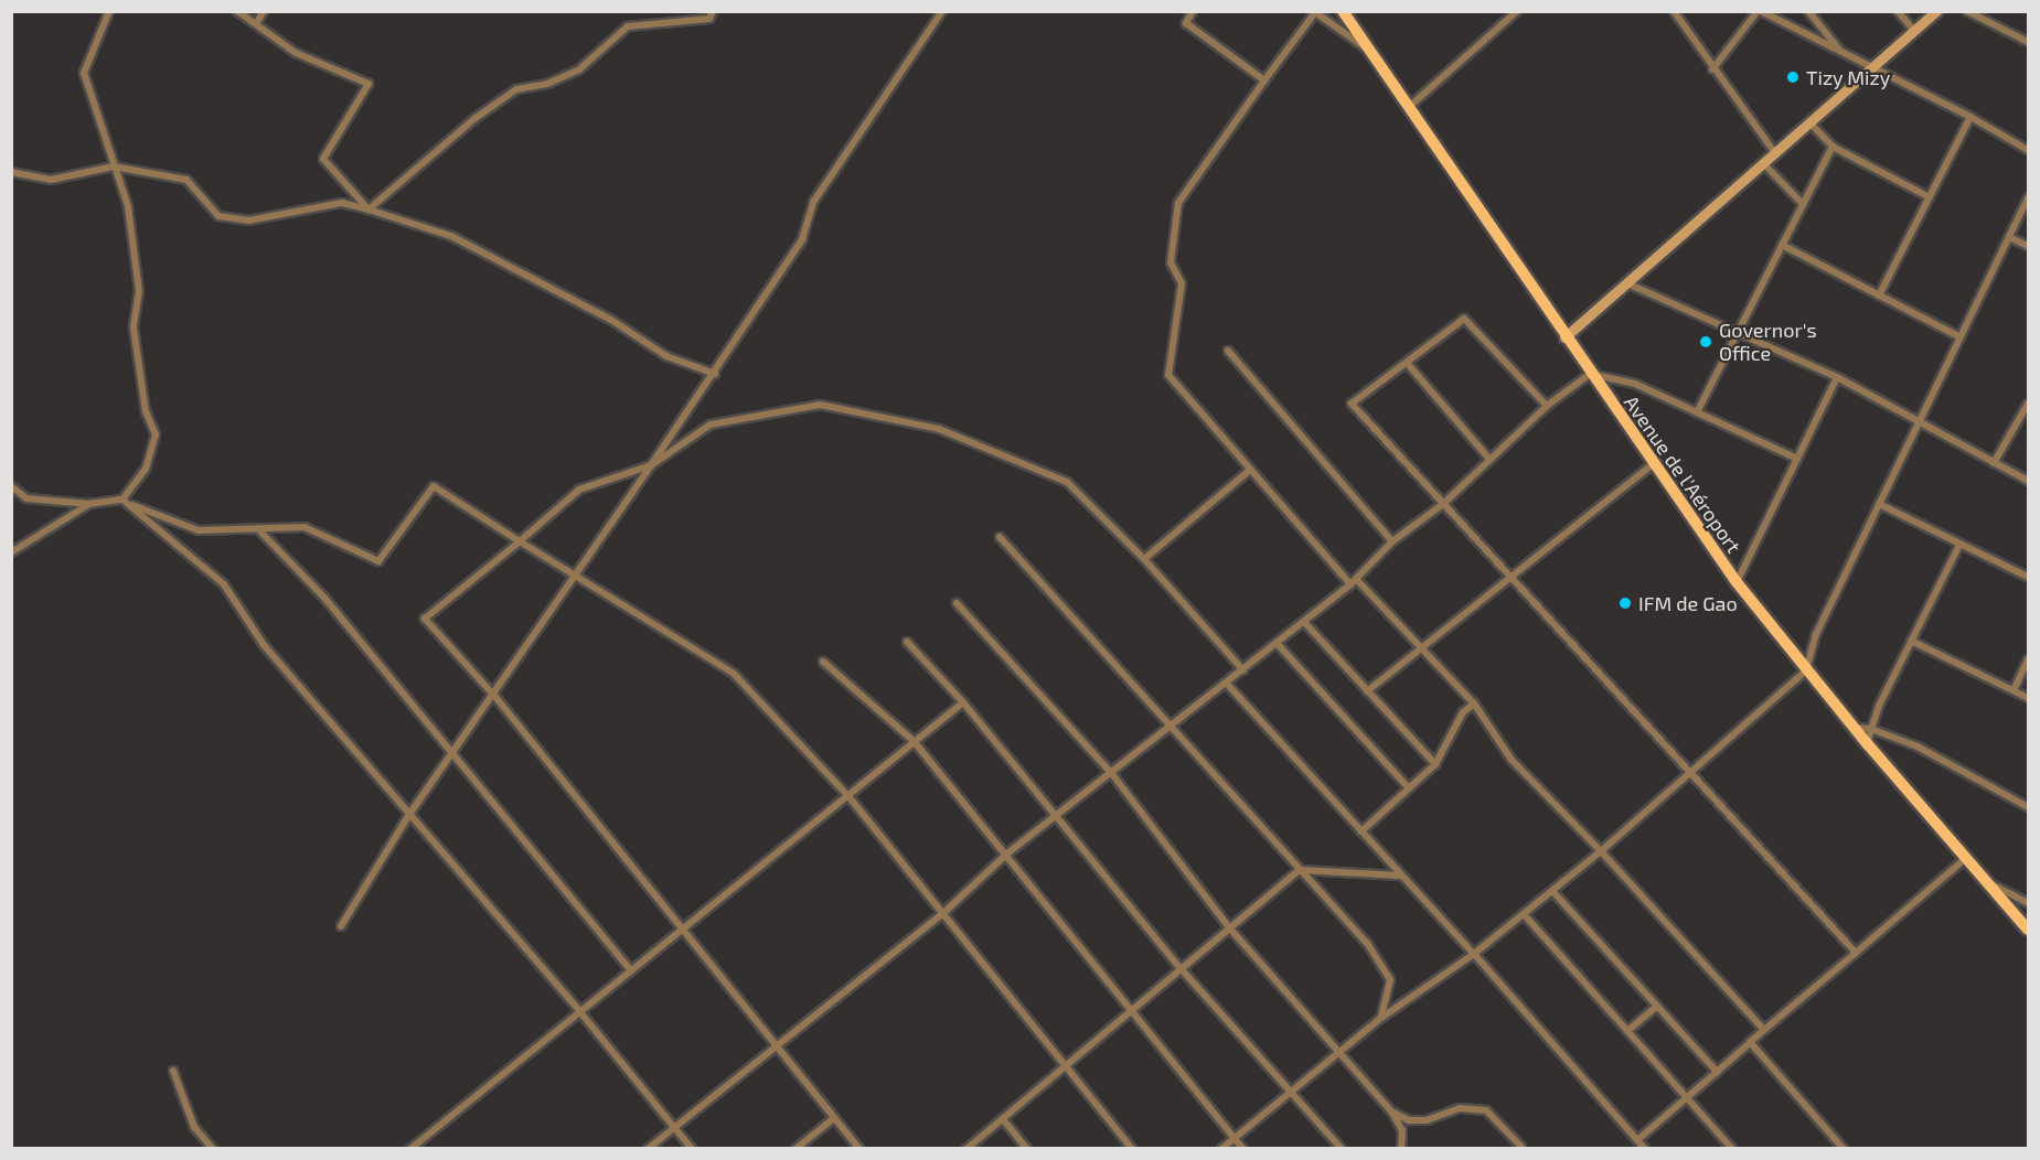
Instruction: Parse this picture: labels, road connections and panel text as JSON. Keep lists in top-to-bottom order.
{
  "streets": {
    "main road": ["Avenue de l'Aéroport"]
  },
  "places": ["Tizy Mizy", "Governor's Office", "IFM de Gao"]
}
